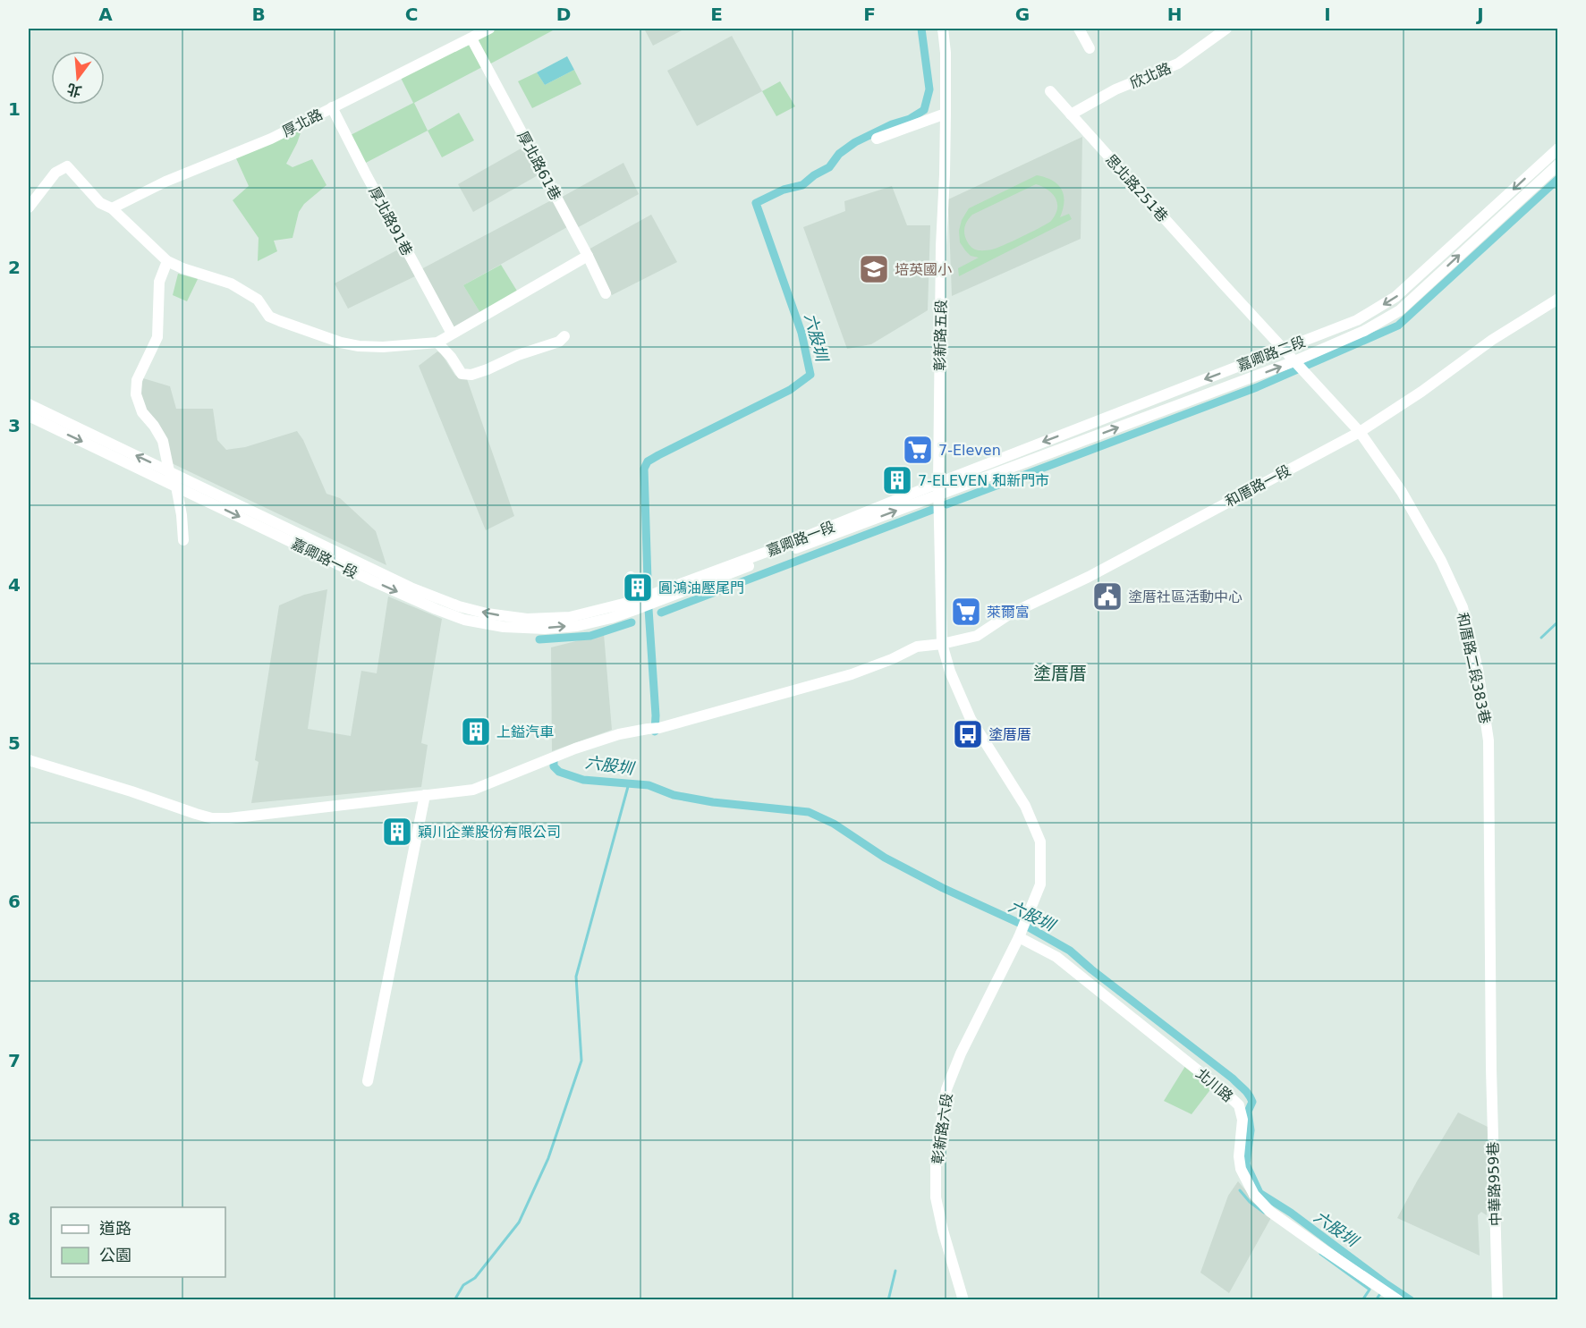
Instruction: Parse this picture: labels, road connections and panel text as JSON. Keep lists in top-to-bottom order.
{
  "streets": {
    "street": [
      "欣北路",
      "厚北路",
      "厚北路61巷",
      "思北路251巷",
      "厚北路91巷",
      "彰新路五段",
      "嘉卿路二段",
      "和厝路一段",
      "嘉卿路一段",
      "和厝路二段383巷",
      "北川路",
      "彰新路六段",
      "中華路959巷"
    ]
  },
  "crossings": [
    ["欣北路", "思北路251巷"],
    ["厚北路", "厚北路61巷"],
    ["厚北路", "厚北路91巷"],
    ["思北路251巷", "和厝路二段383巷"],
    ["彰新路五段", "嘉卿路二段"],
    ["彰新路五段", "和厝路一段"],
    ["彰新路五段", "嘉卿路一段"],
    ["彰新路五段", "彰新路六段"],
    ["嘉卿路二段", "嘉卿路一段"],
    ["嘉卿路二段", "和厝路二段383巷"],
    ["和厝路一段", "和厝路二段383巷"],
    ["和厝路一段", "彰新路六段"],
    ["和厝路二段383巷", "中華路959巷"],
    ["北川路", "彰新路六段"]
  ],
  "districts": ["塗厝厝"],
  "water": ["六股圳"],
  "places": {
    "school or university": ["培英國小"],
    "supermarket": ["7-Eleven", "萊爾富"],
    "building": [
      "7-ELEVEN 和新門市",
      "圓鴻油壓尾門",
      "上鎰汽車",
      "穎川企業股份有限公司"
    ],
    "public building": ["塗厝社區活動中心"],
    "bus stop": ["塗厝厝"]
  },
  "legend": ["道路", "公園"],
  "north": "bottom",
  "grid": {
    "columns": [
      "A",
      "B",
      "C",
      "D",
      "E",
      "F",
      "G",
      "H",
      "I",
      "J"
    ],
    "rows": [
      "1",
      "2",
      "3",
      "4",
      "5",
      "6",
      "7",
      "8"
    ]
  }
}
